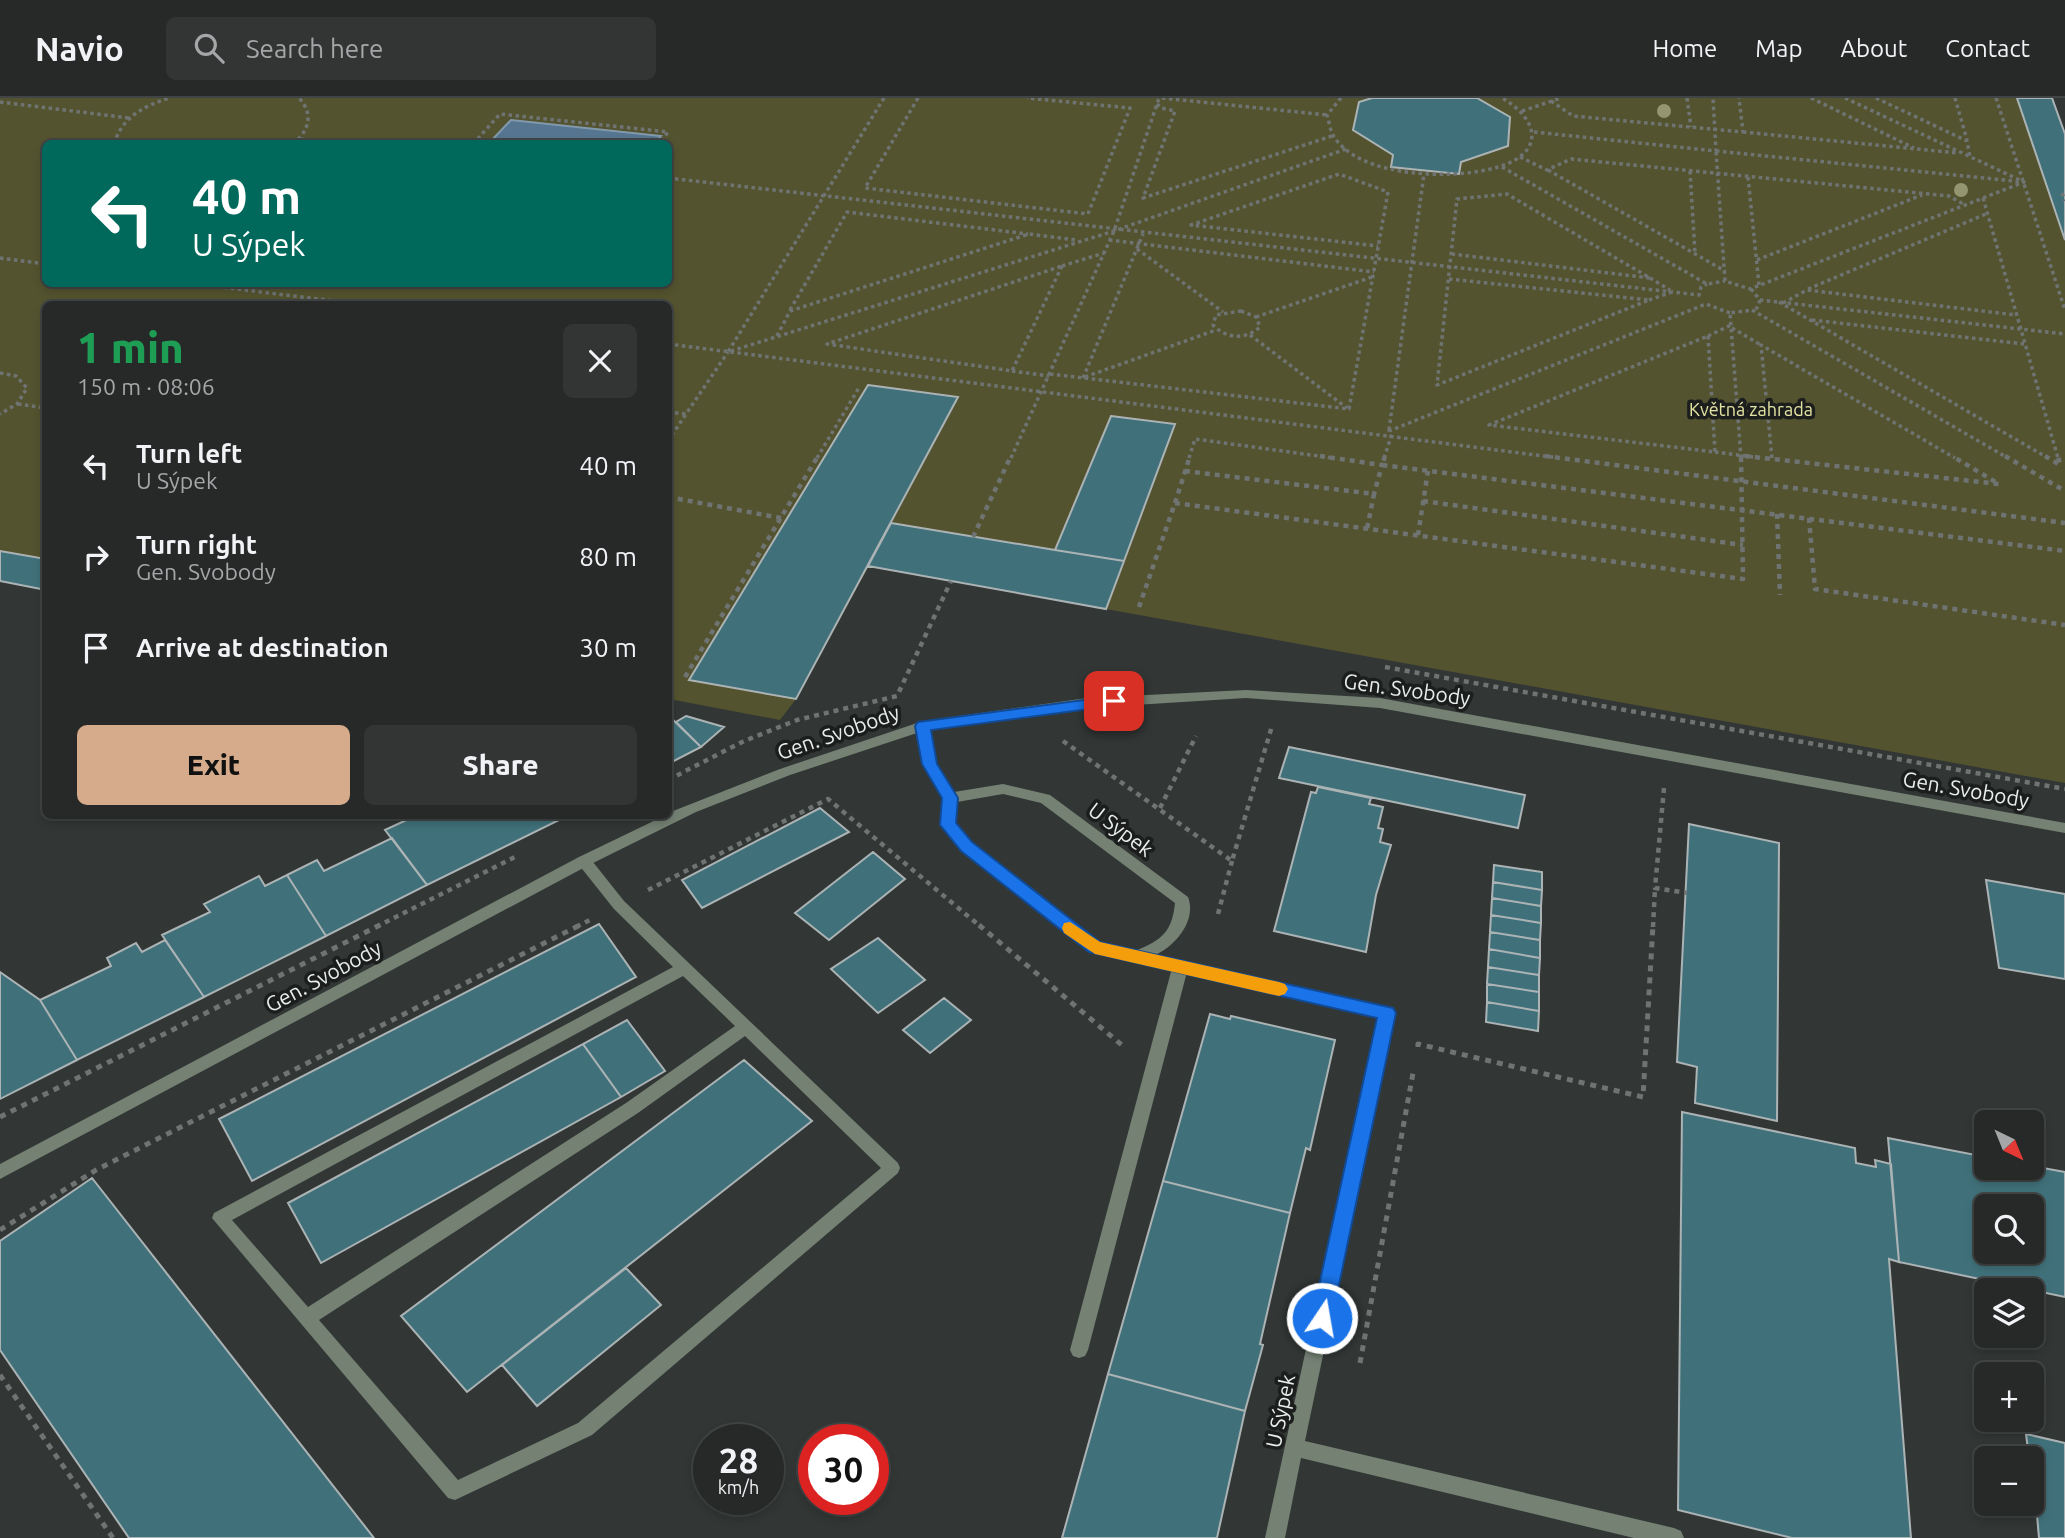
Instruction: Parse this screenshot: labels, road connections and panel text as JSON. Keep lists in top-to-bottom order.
{
  "streets": {
    "street": ["Gen. Svobody", "U Sýpek"]
  },
  "crossings": [
    ["Gen. Svobody", "U Sýpek"]
  ],
  "parks": ["Květná zahrada"],
  "north": "bottom right",
  "page": {
    "header": "Navio",
    "search": "Search here",
    "nav": [
      "Home",
      "Map",
      "About",
      "Contact"
    ],
    "turn": ["40 m", "U Sýpek"],
    "heading": ["1 min", "150 m · 08:06"],
    "list": [
      {
        "name": "Turn left",
        "note": "U Sýpek",
        "value": "40 m"
      },
      {
        "name": "Turn right",
        "note": "Gen. Svobody",
        "value": "80 m"
      },
      {
        "name": "Arrive at destination",
        "value": "30 m"
      }
    ],
    "buttons": ["Exit", "Share"],
    "map_buttons": ["+", "−"],
    "speed": "28 km/h",
    "limit": "30"
  }
}
